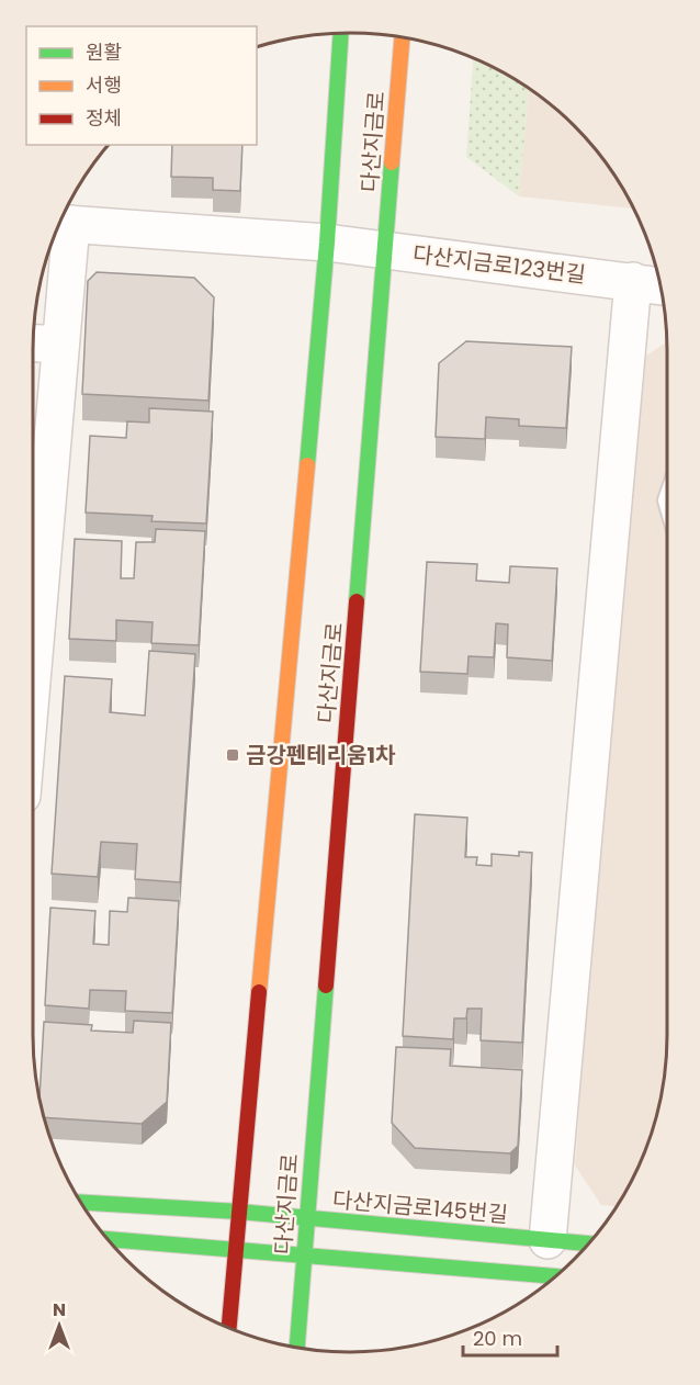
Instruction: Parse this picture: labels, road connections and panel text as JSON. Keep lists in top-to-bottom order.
{
  "streets": {
    "street": ["다산지금로", "다산지금로123번길", "다산지금로145번길"]
  },
  "crossings": [
    ["다산지금로", "다산지금로123번길"],
    ["다산지금로", "다산지금로145번길"]
  ],
  "places": {
    "transit": ["금강펜테리움1차"]
  },
  "legend": ["원활", "서행", "정체"],
  "scale_bar": "20 m",
  "north": "top"
}
